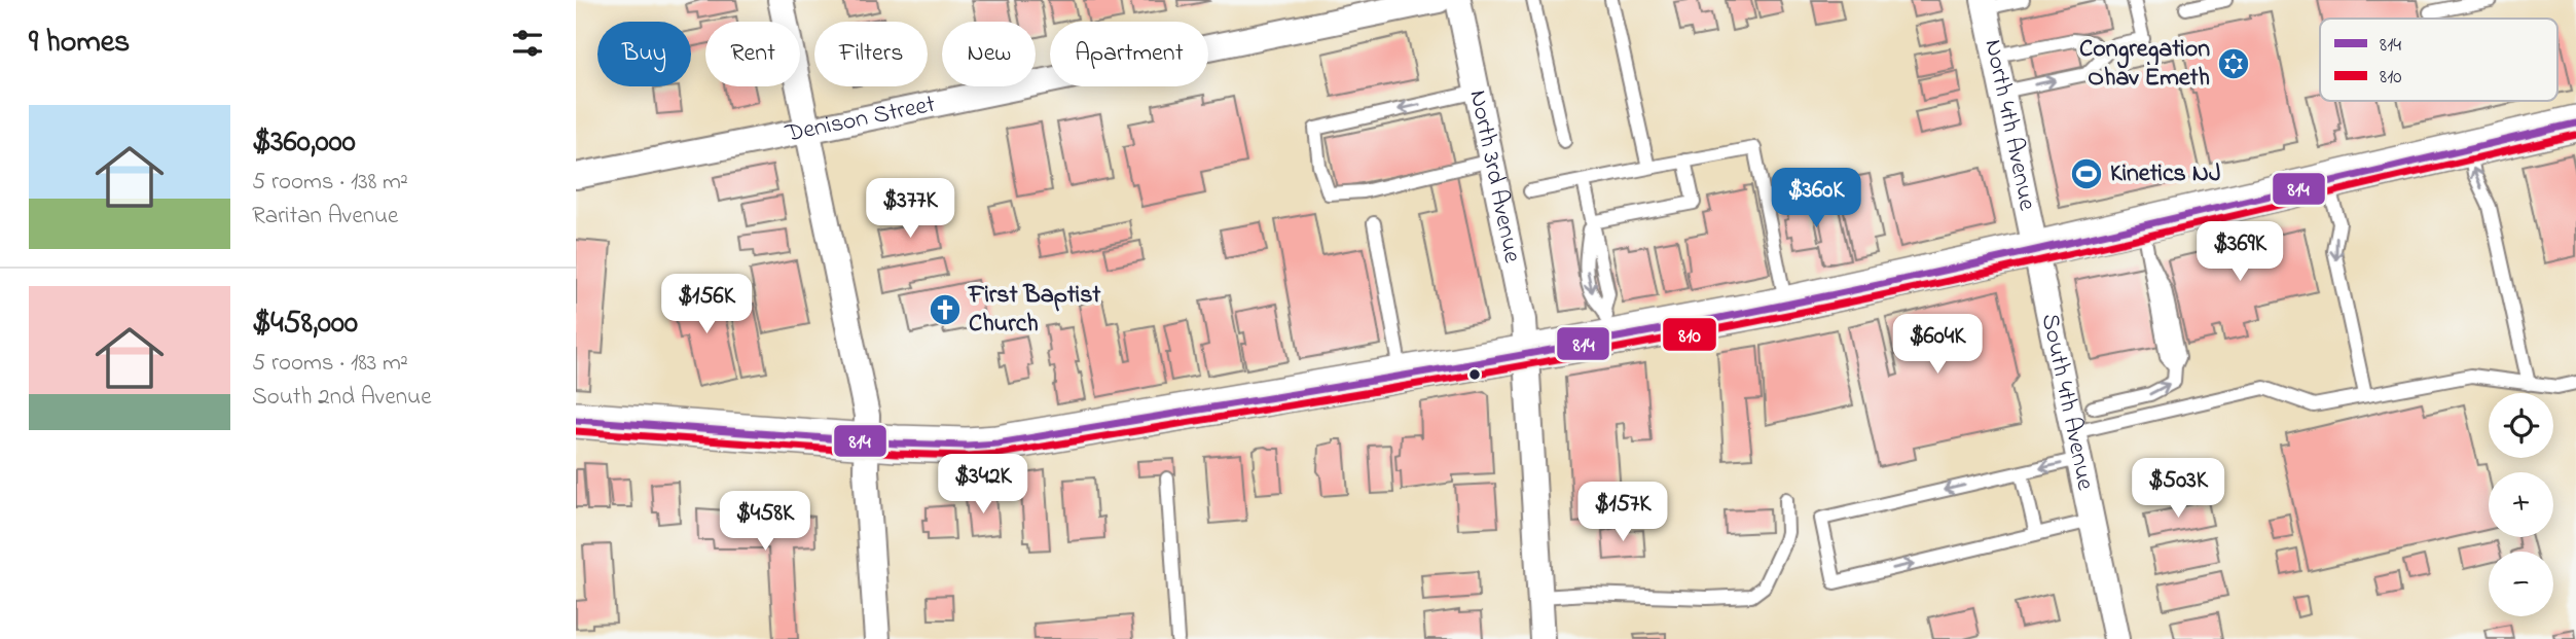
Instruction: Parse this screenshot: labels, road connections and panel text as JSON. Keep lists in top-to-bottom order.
{
  "streets": {
    "street": [
      "Denison Street",
      "North 4th Avenue",
      "North 3rd Avenue",
      "South 4th Avenue"
    ]
  },
  "crossings": [
    ["North 4th Avenue", "South 4th Avenue"]
  ],
  "places": {
    "synagogue": ["Congregation Ohav Emeth"],
    "sports": ["Kinetics NJ"],
    "church": ["First Baptist Church"]
  },
  "lines": ["transit line 814", "transit line 810"],
  "legend": ["814", "810"],
  "page": {
    "heading": "9 homes",
    "chip": [
      "Buy",
      "Rent",
      "Filters",
      "New",
      "Apartment"
    ],
    "list": [
      {
        "name": "$360,000",
        "note": "5 rooms · 138 m² · Raritan Avenue"
      },
      {
        "name": "$458,000",
        "note": "5 rooms · 183 m² · South 2nd Avenue"
      }
    ],
    "price": [
      "$360K",
      "$377K",
      "$369K",
      "$156K",
      "$604K",
      "$342K",
      "$503K",
      "$157K",
      "$458K"
    ],
    "map_buttons": ["+", "−"]
  }
}
